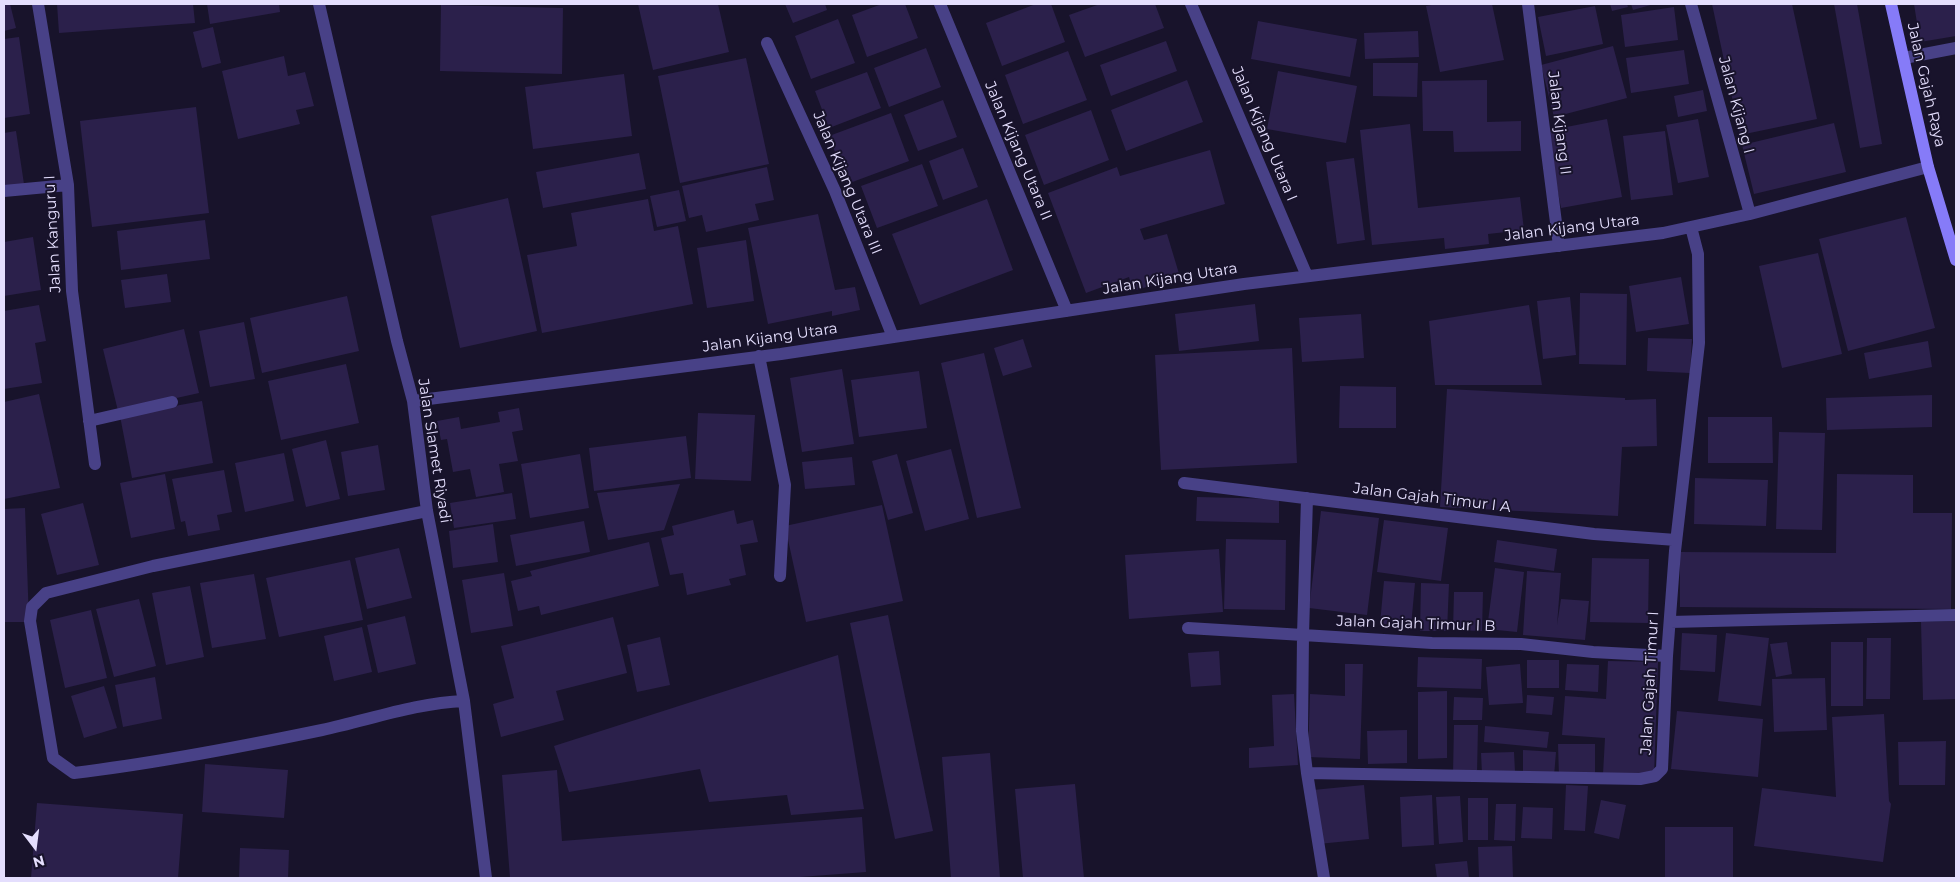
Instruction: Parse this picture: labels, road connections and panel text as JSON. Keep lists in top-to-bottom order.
{
  "streets": {
    "main road": ["Jalan Gajah Raya"],
    "street": [
      "Jalan Kijang I",
      "Jalan Kijang II",
      "Jalan Kijang Utara I",
      "Jalan Kijang Utara II",
      "Jalan Kijang Utara III",
      "Jalan Kijang Utara",
      "Jalan Kanguru I",
      "Jalan Slamet Riyadi",
      "Jalan Gajah Timur I A",
      "Jalan Gajah Timur I B",
      "Jalan Gajah Timur I"
    ]
  },
  "crossings": [
    ["Jalan Gajah Raya", "Jalan Kijang Utara"],
    ["Jalan Kijang I", "Jalan Kijang Utara"],
    ["Jalan Kijang II", "Jalan Kijang Utara"],
    ["Jalan Kijang Utara I", "Jalan Kijang Utara"],
    ["Jalan Kijang Utara II", "Jalan Kijang Utara"],
    ["Jalan Kijang Utara III", "Jalan Kijang Utara"],
    ["Jalan Kijang Utara", "Jalan Slamet Riyadi"],
    ["Jalan Kijang Utara", "Jalan Gajah Timur I"],
    ["Jalan Gajah Timur I A", "Jalan Gajah Timur I"],
    ["Jalan Gajah Timur I B", "Jalan Gajah Timur I"]
  ],
  "north": "bottom"
}
